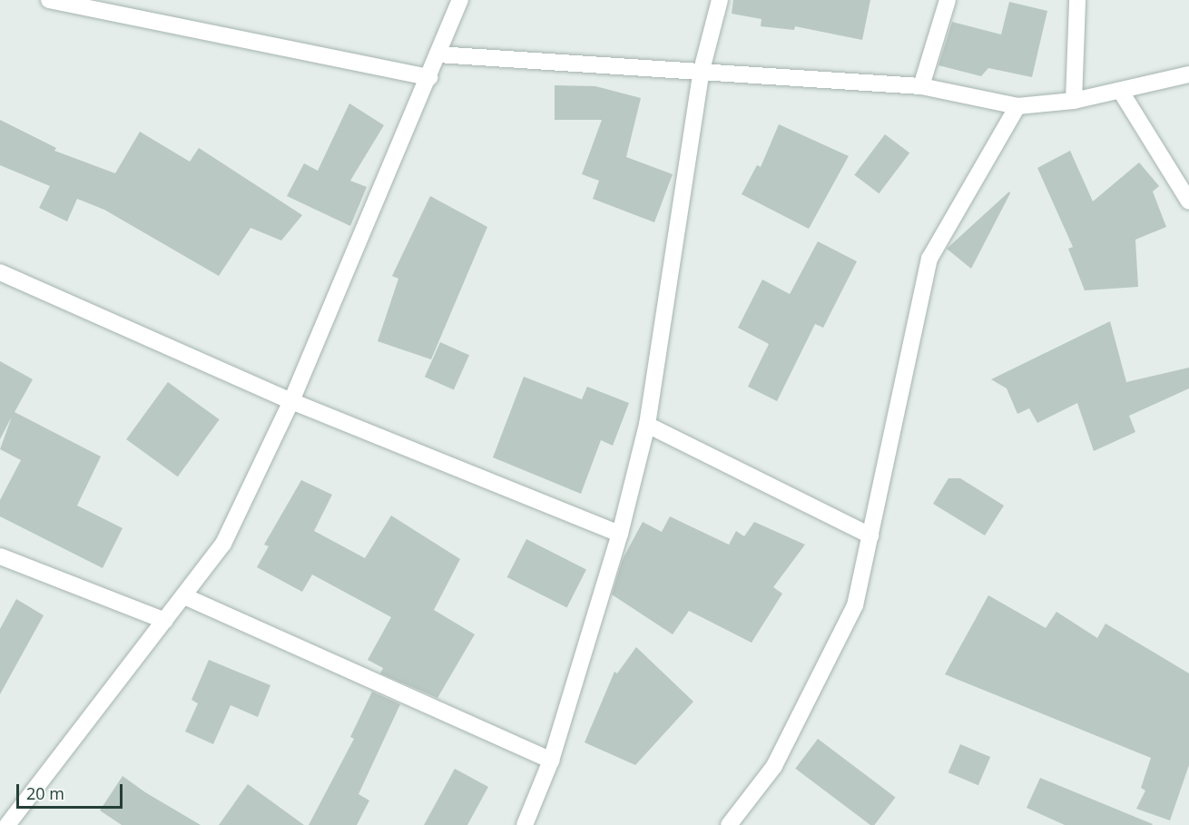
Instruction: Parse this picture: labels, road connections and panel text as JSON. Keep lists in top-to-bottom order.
{
  "scale_bar": "20 m"
}
